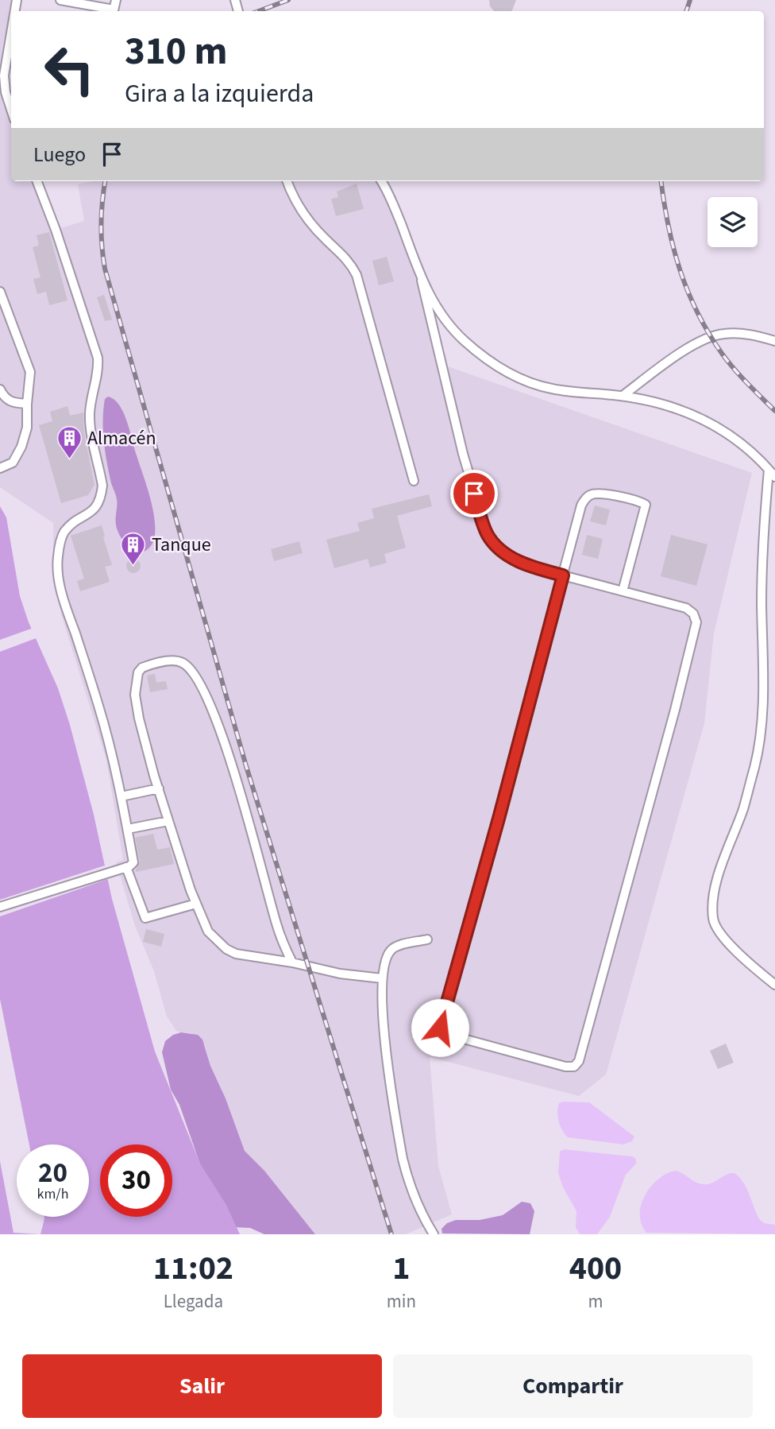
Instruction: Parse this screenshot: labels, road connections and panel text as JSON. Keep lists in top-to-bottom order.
{
  "places": {
    "building": ["Almacén", "Tanque"]
  },
  "page": {
    "turn": ["310 m", "Gira a la izquierda"],
    "then": "Luego",
    "speed": "20 km/h",
    "limit": "30",
    "eta": [
      "11:02",
      "Llegada",
      "1",
      "min",
      "400",
      "m"
    ],
    "buttons": ["Salir", "Compartir"]
  }
}
